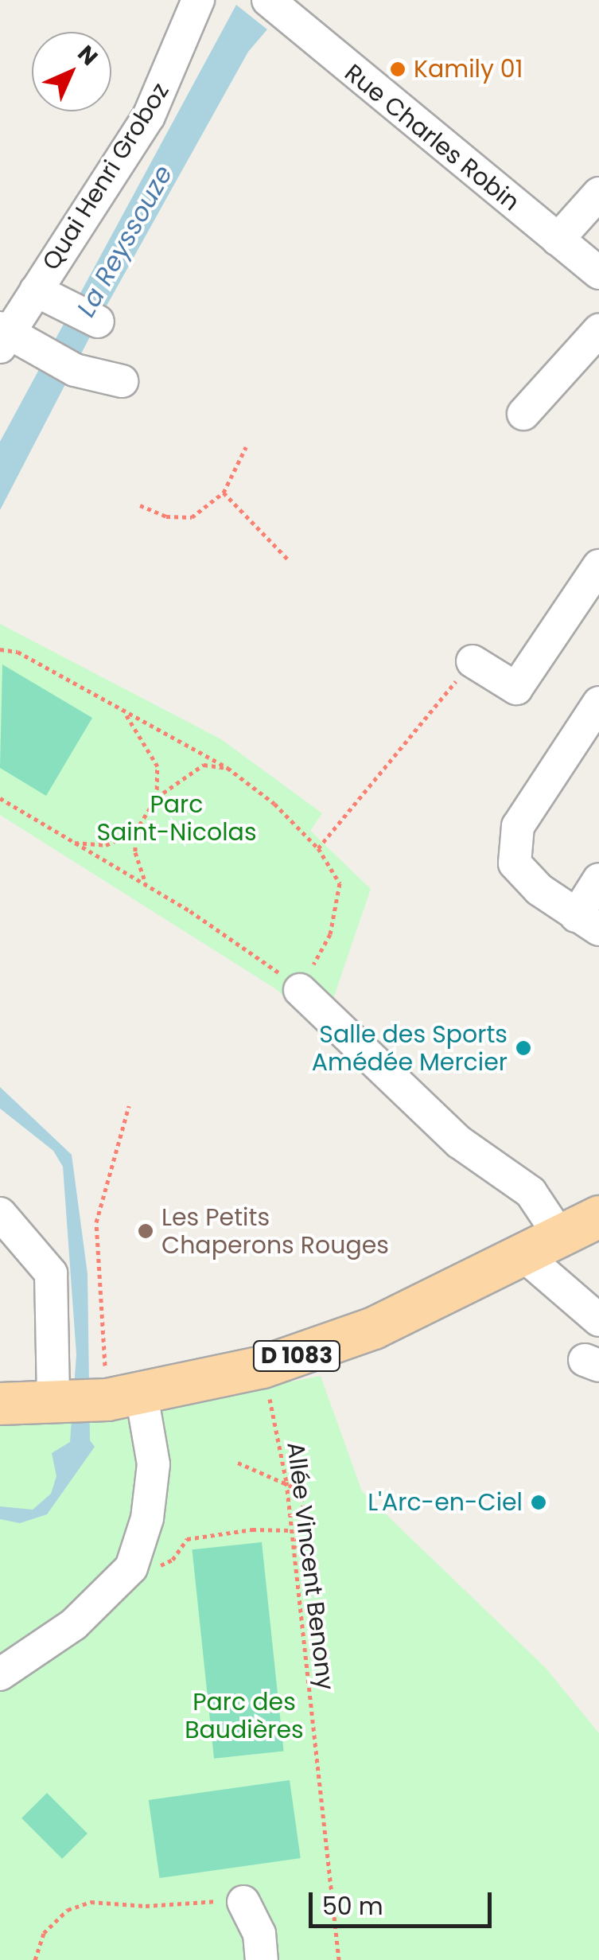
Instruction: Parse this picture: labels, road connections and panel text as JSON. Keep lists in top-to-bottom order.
{
  "streets": {
    "main road": ["D 1083"],
    "street": ["Rue Charles Robin", "Quai Henri Groboz"],
    "path": ["Allée Vincent Benony"]
  },
  "crossings": [
    ["D 1083", "Allée Vincent Benony"]
  ],
  "water": ["La Reyssouze"],
  "parks": ["Parc Saint-Nicolas", "Parc des Baudières"],
  "places": [
    "Kamily 01",
    "Salle des Sports Amédée Mercier",
    "Les Petits Chaperons Rouges",
    "L'Arc-en-Ciel"
  ],
  "scale_bar": "50 m",
  "north": "top right"
}
